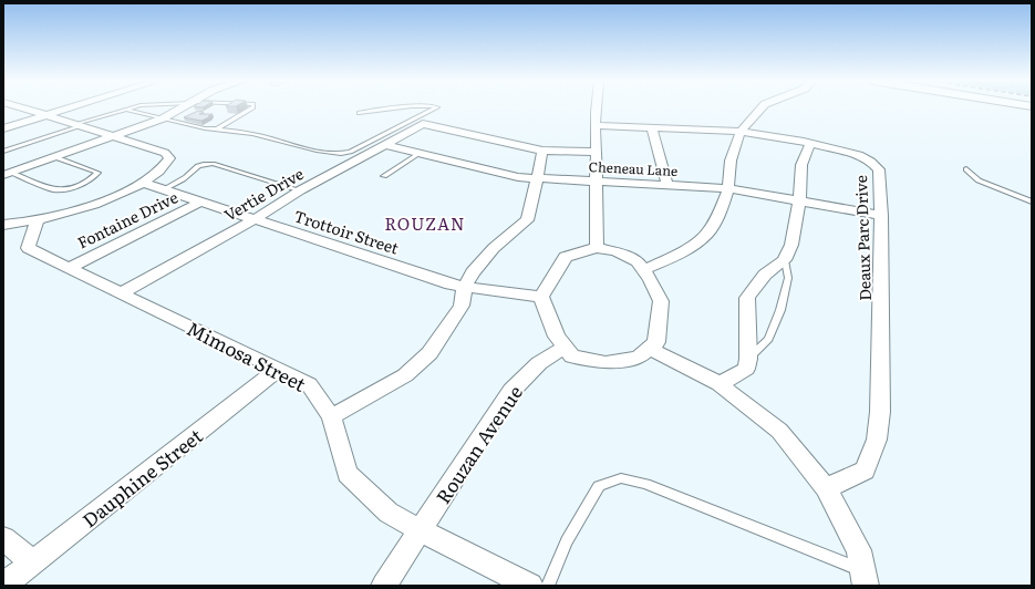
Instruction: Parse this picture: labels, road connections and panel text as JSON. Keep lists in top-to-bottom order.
{
  "streets": {
    "street": [
      "Cheneau Lane",
      "Vertie Drive",
      "Fontaine Drive",
      "Trottoir Street",
      "Deaux Parc Drive",
      "Mimosa Street",
      "Rouzan Avenue",
      "Dauphine Street"
    ]
  },
  "crossings": [
    ["Cheneau Lane", "Vertie Drive"],
    ["Cheneau Lane", "Deaux Parc Drive"],
    ["Vertie Drive", "Trottoir Street"],
    ["Vertie Drive", "Mimosa Street"],
    ["Fontaine Drive", "Trottoir Street"],
    ["Fontaine Drive", "Mimosa Street"],
    ["Trottoir Street", "Rouzan Avenue"],
    ["Mimosa Street", "Rouzan Avenue"],
    ["Mimosa Street", "Dauphine Street"]
  ],
  "districts": ["ROUZAN"]
}
